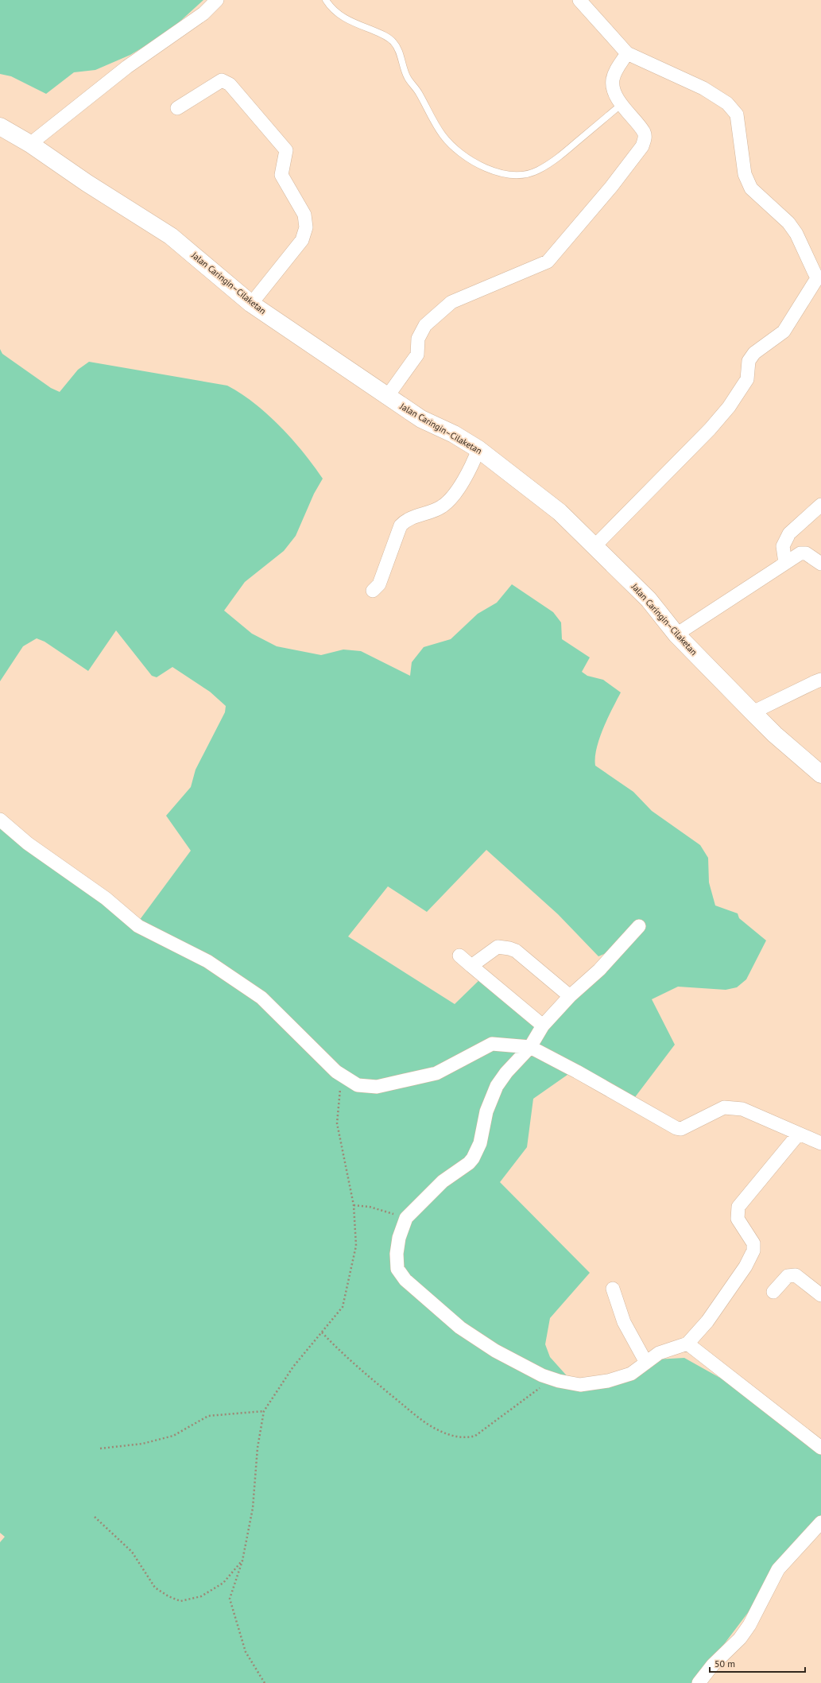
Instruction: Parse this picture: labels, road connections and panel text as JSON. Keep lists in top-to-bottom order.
{
  "streets": {
    "street": ["Jalan Caringin–Cilaketan"]
  },
  "scale_bar": "50 m"
}
